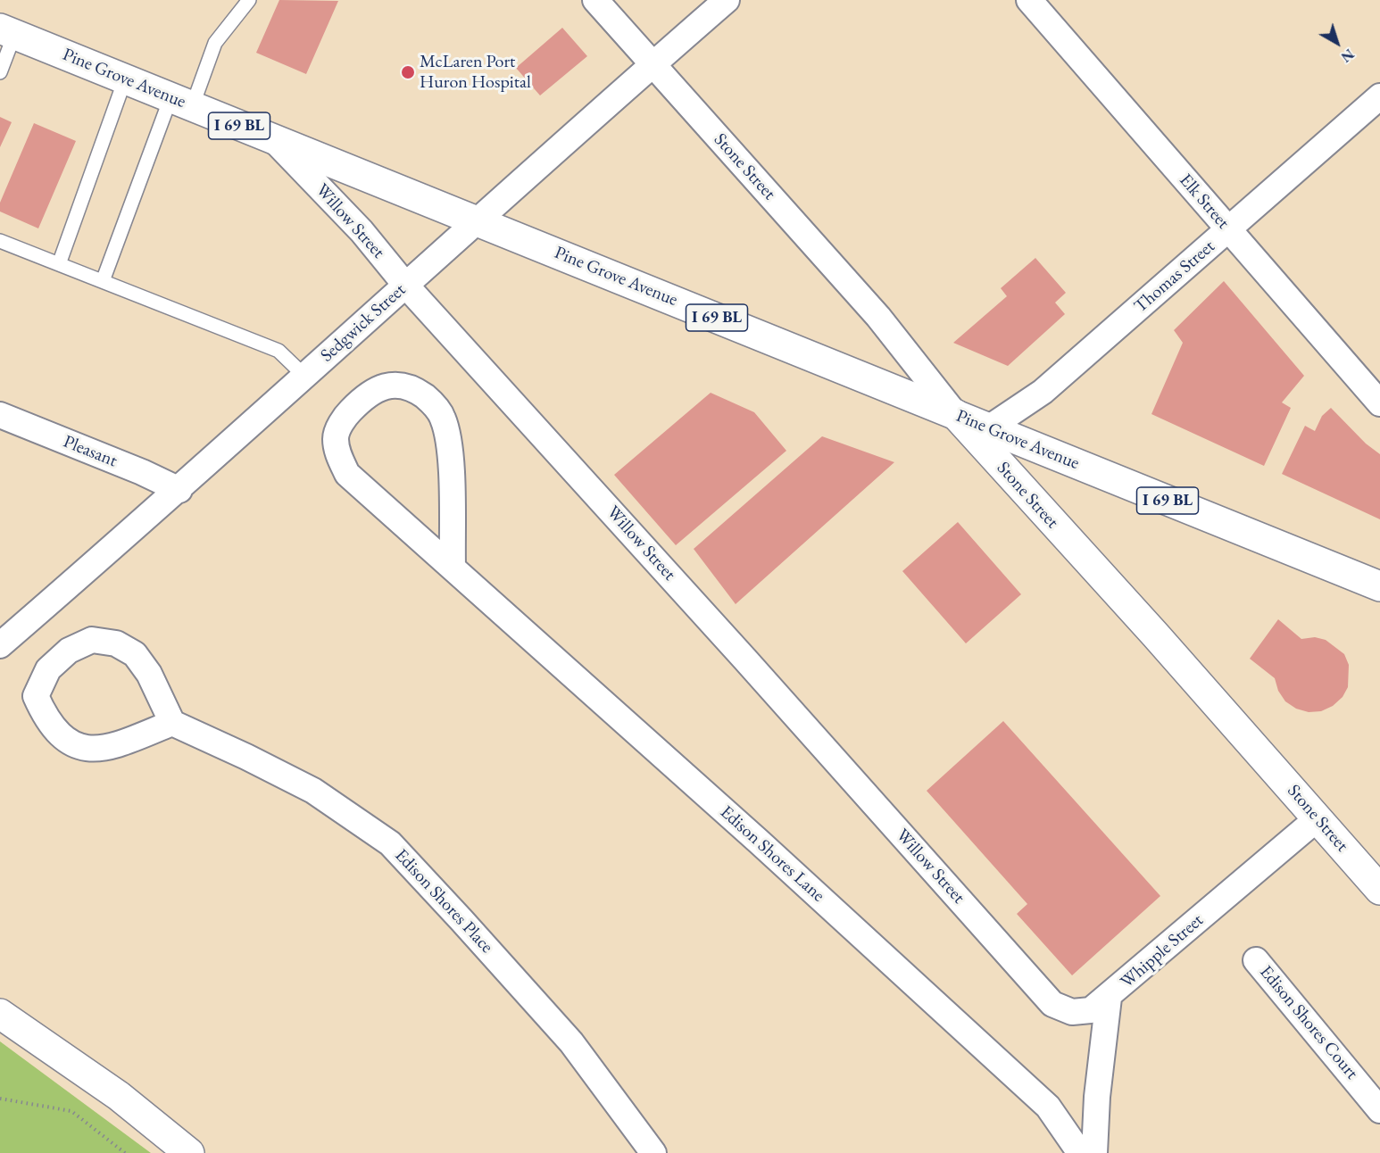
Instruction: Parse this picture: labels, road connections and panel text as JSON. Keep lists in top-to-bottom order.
{
  "streets": {
    "main road": ["Pine Grove Avenue", "I 69 BL", "Stone Street"],
    "street": [
      "Elk Street",
      "Willow Street",
      "Thomas Street",
      "Sedgwick Street",
      "Pleasant",
      "Edison Shores Lane",
      "Edison Shores Place",
      "Whipple Street",
      "Edison Shores Court"
    ]
  },
  "crossings": [
    ["Pine Grove Avenue", "Stone Street"],
    ["Pine Grove Avenue", "Willow Street"],
    ["Pine Grove Avenue", "Thomas Street"],
    ["Pine Grove Avenue", "Sedgwick Street"],
    ["Stone Street", "Sedgwick Street"],
    ["Stone Street", "Whipple Street"],
    ["Elk Street", "Thomas Street"],
    ["Willow Street", "Sedgwick Street"],
    ["Willow Street", "Whipple Street"],
    ["Sedgwick Street", "Pleasant"]
  ],
  "places": ["McLaren Port Huron Hospital"],
  "north": "bottom right"
}
